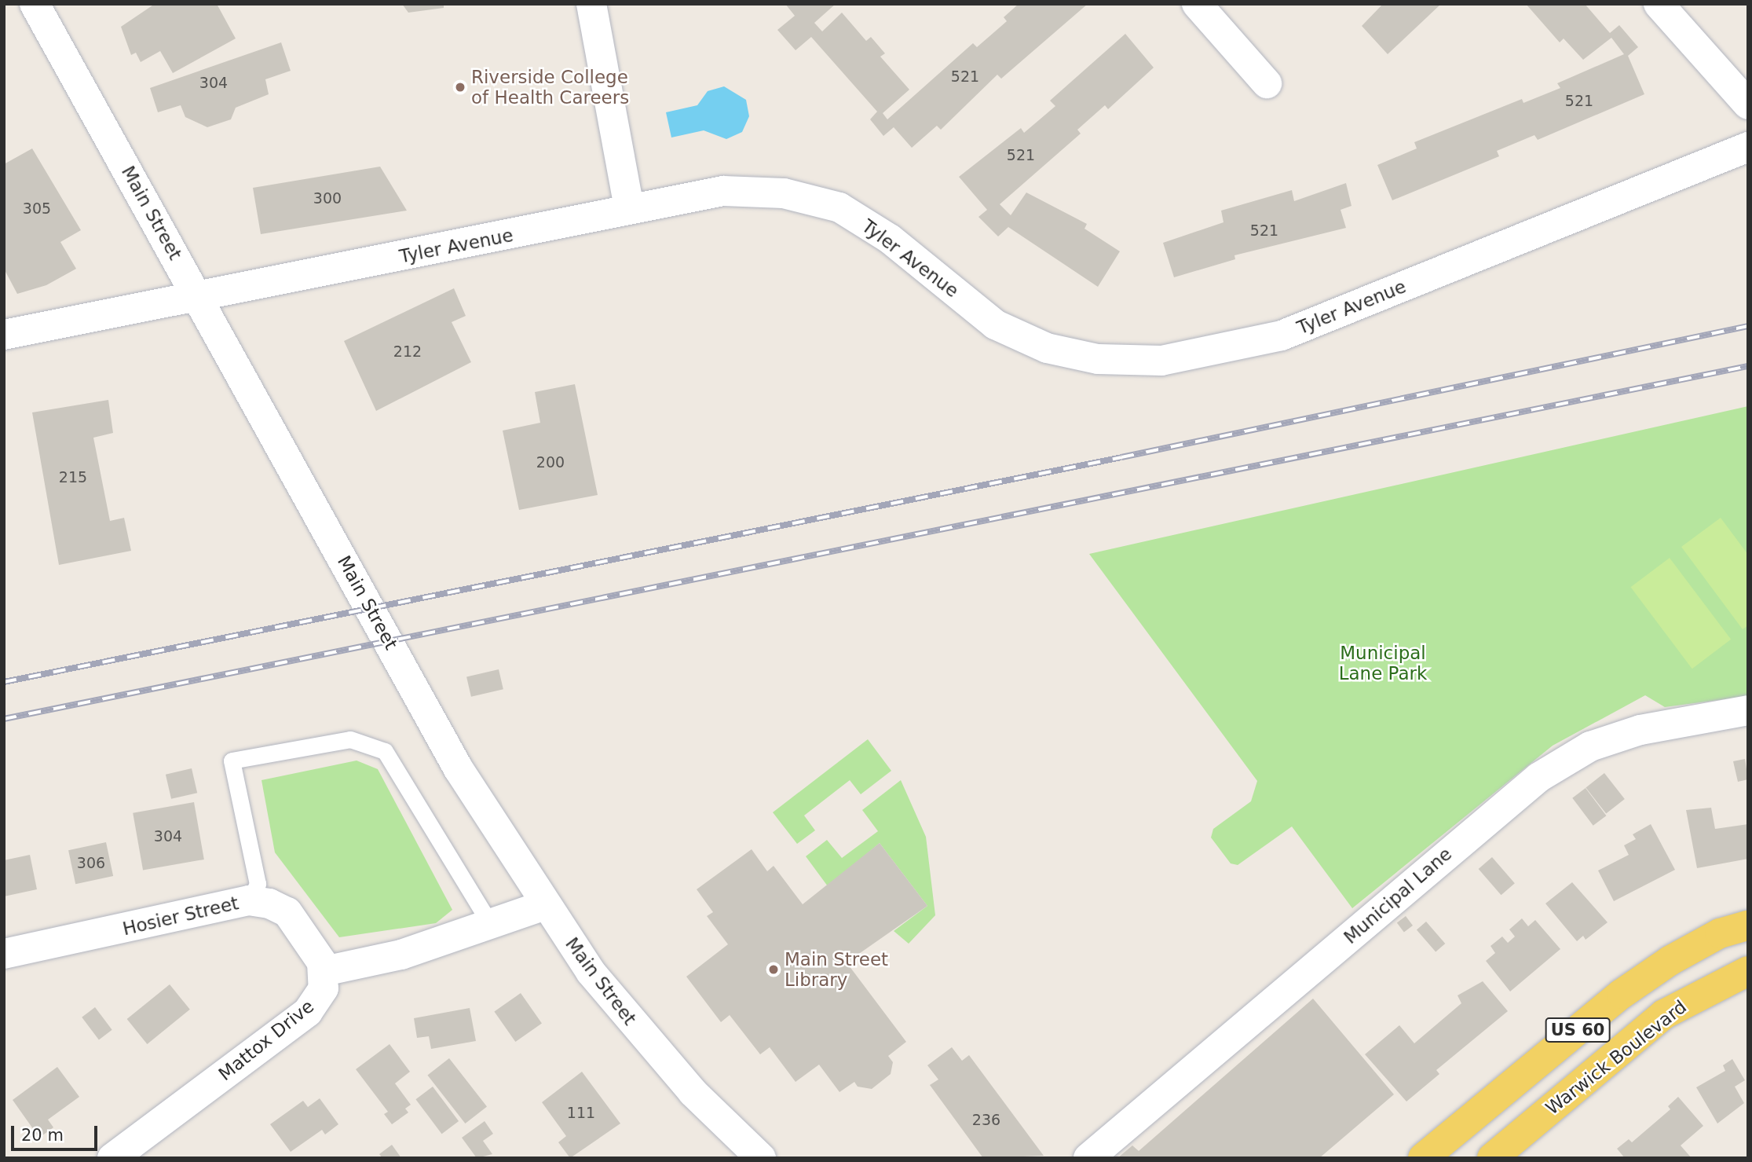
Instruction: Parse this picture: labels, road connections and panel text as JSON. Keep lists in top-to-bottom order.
{
  "streets": {
    "main road": ["US 60", "Warwick Boulevard"],
    "street": [
      "Main Street",
      "Tyler Avenue",
      "Municipal Lane",
      "Hosier Street",
      "Mattox Drive"
    ]
  },
  "crossings": [
    ["Main Street", "Tyler Avenue"],
    ["Hosier Street", "Mattox Drive"]
  ],
  "parks": ["Municipal Lane Park"],
  "places": ["Riverside College of Health Careers", "Main Street Library"],
  "house_numbers": [
    "521",
    "304",
    "521",
    "521",
    "300",
    "305",
    "521",
    "212",
    "200",
    "215",
    "304",
    "306",
    "111",
    "236"
  ],
  "scale_bar": "20 m"
}
